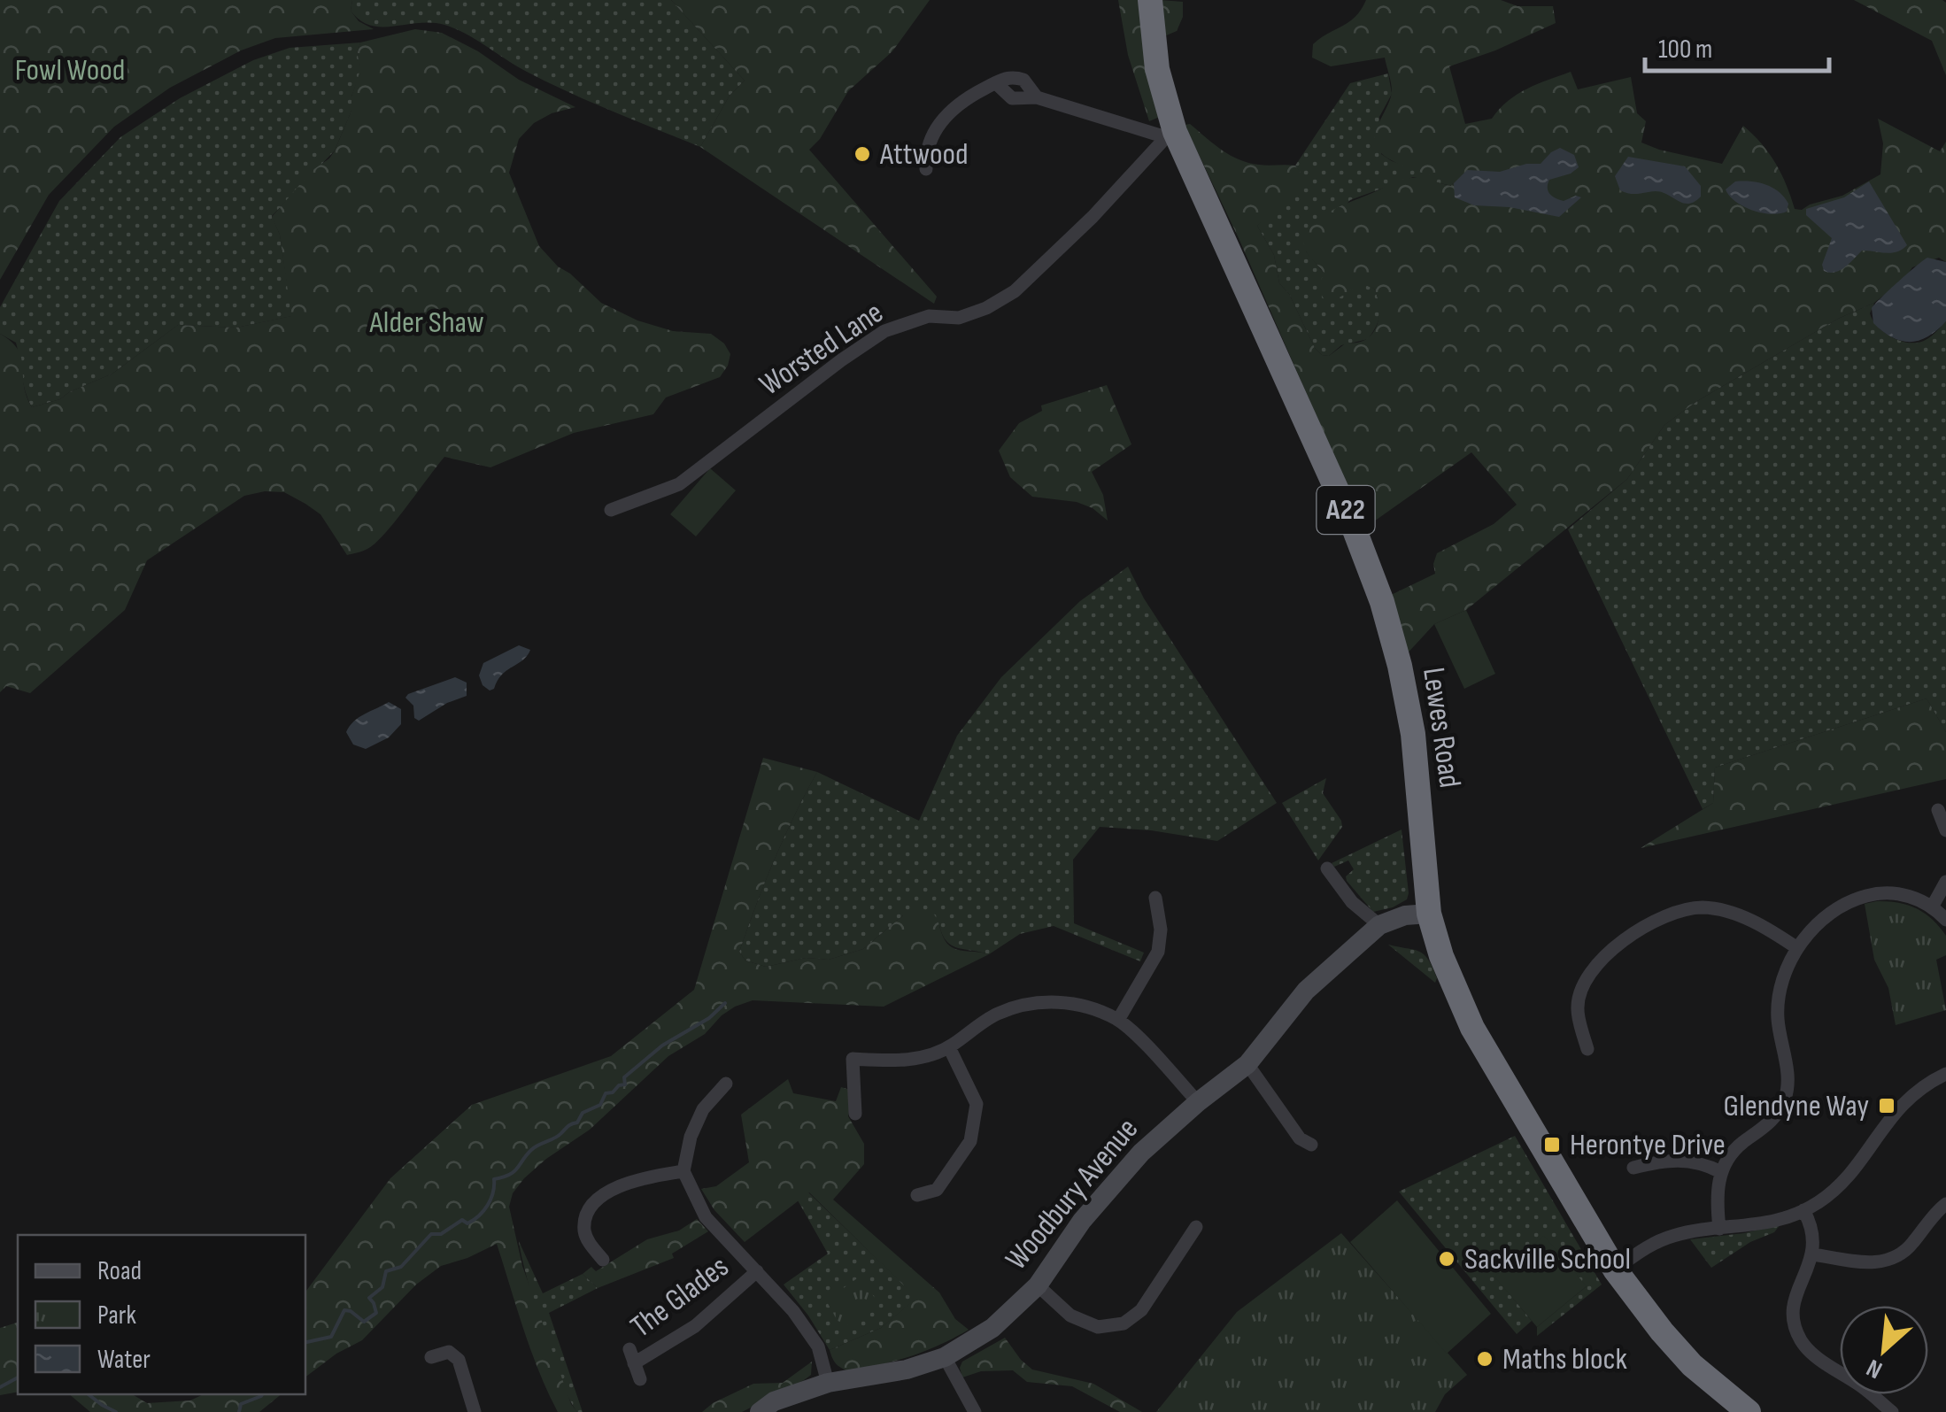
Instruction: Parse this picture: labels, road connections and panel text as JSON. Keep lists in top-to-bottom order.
{
  "streets": {
    "highway": ["A22", "Lewes Road"],
    "street": ["Worsted Lane", "Woodbury Avenue", "The Glades"]
  },
  "crossings": [
    ["Worsted Lane", "Lewes Road"],
    ["Lewes Road", "Woodbury Avenue"],
    ["Woodbury Avenue", "The Glades"]
  ],
  "parks": ["Fowl Wood", "Alder Shaw"],
  "places": {
    "other": ["Attwood", "Sackville School", "Maths block"],
    "transit": ["Glendyne Way", "Herontye Drive"]
  },
  "legend": ["Road", "Park", "Water"],
  "scale_bar": "100 m",
  "north": "bottom left"
}
